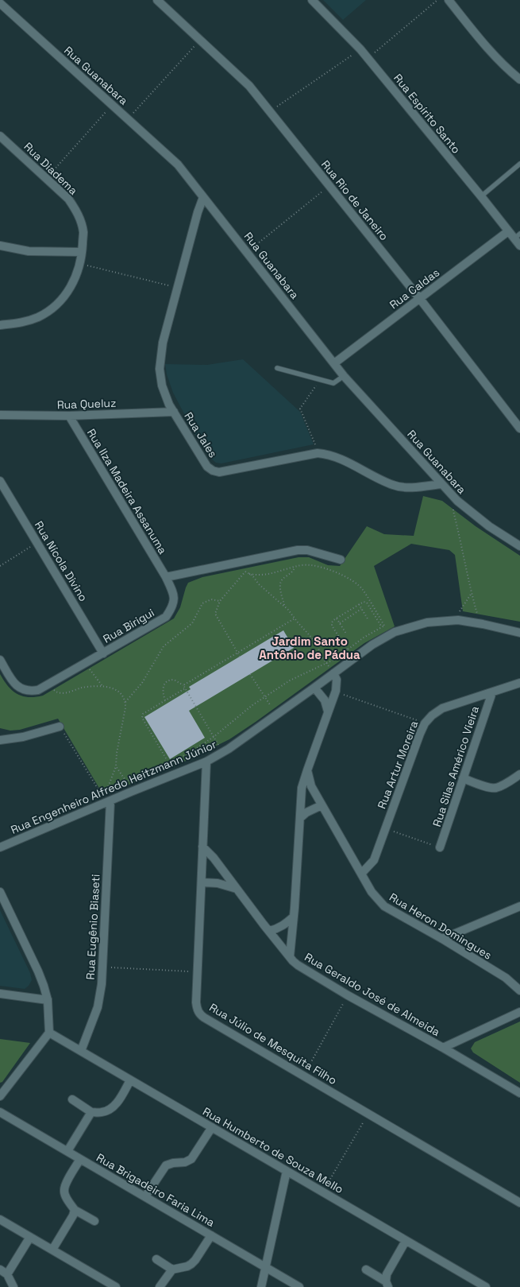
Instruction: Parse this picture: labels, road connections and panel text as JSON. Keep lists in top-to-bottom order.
{
  "streets": {
    "street": [
      "Rua Guanabara",
      "Rua Espírito Santo",
      "Rua Diadema",
      "Rua Rio de Janeiro",
      "Rua Caldas",
      "Rua Queluz",
      "Rua Jales",
      "Rua Ilza Madeira Assanuma",
      "Rua Nícola Divino",
      "Rua Birigui",
      "Rua Artur Moreira",
      "Rua Silas Américo Vieira",
      "Rua Engenheiro Alfredo Heitzmann Júnior",
      "Rua Heron Domingues",
      "Rua Eugênio Biaseti",
      "Rua Geraldo José de Almeida",
      "Rua Júlio de Mesquita Filho",
      "Rua Humberto de Souza Mello",
      "Rua Brigadeiro Faria Lima"
    ]
  },
  "crossings": [
    ["Rua Guanabara", "Rua Caldas"],
    ["Rua Guanabara", "Rua Jales"],
    ["Rua Espírito Santo", "Rua Caldas"],
    ["Rua Rio de Janeiro", "Rua Caldas"],
    ["Rua Queluz", "Rua Jales"],
    ["Rua Queluz", "Rua Ilza Madeira Assanuma"],
    ["Rua Ilza Madeira Assanuma", "Rua Birigui"],
    ["Rua Nícola Divino", "Rua Birigui"],
    ["Rua Artur Moreira", "Rua Silas Américo Vieira"],
    ["Rua Artur Moreira", "Rua Heron Domingues"],
    ["Rua Engenheiro Alfredo Heitzmann Júnior", "Rua Eugênio Biaseti"],
    ["Rua Engenheiro Alfredo Heitzmann Júnior", "Rua Júlio de Mesquita Filho"],
    ["Rua Eugênio Biaseti", "Rua Humberto de Souza Mello"],
    ["Rua Geraldo José de Almeida", "Rua Júlio de Mesquita Filho"]
  ],
  "districts": ["Jardim Santo Antônio de Pádua"]
}
